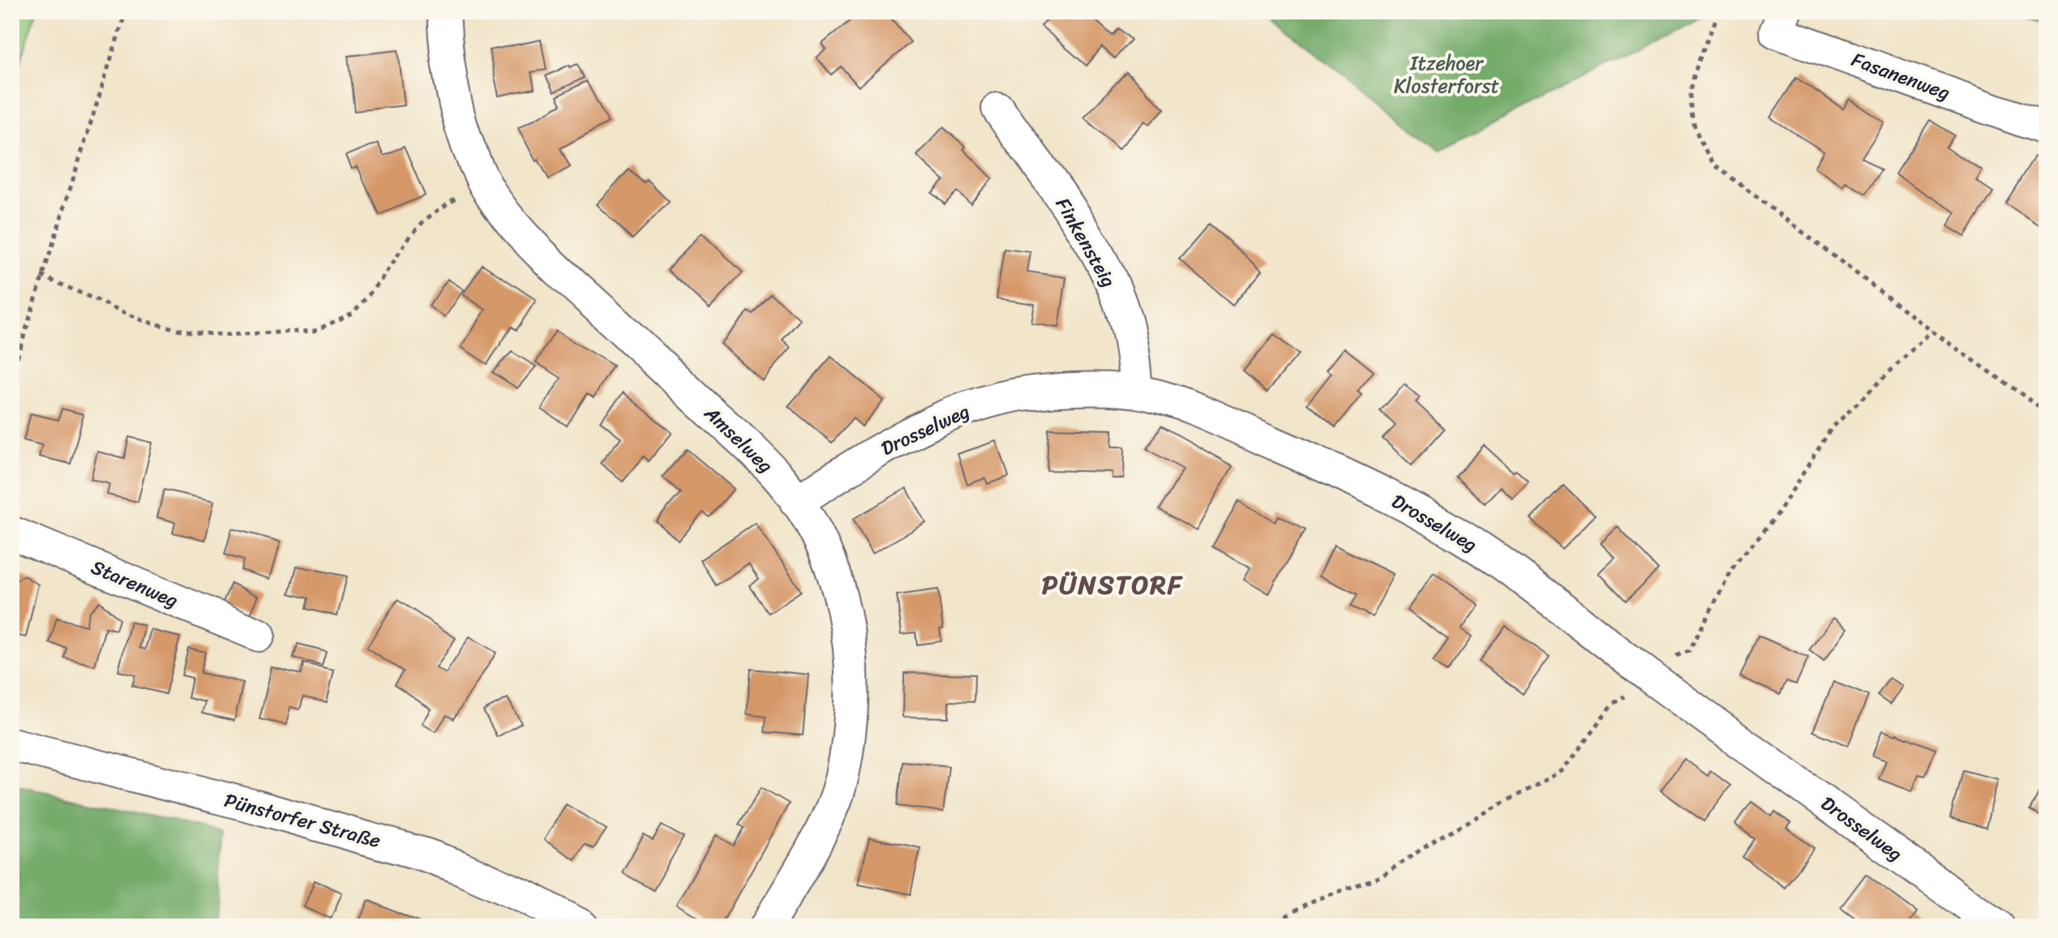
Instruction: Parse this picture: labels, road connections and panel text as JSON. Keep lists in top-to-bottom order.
{
  "streets": {
    "street": [
      "Fasanenweg",
      "Finkensteig",
      "Drosselweg",
      "Amselweg",
      "Starenweg",
      "Pünstorfer Straße"
    ]
  },
  "crossings": [
    ["Finkensteig", "Drosselweg"],
    ["Drosselweg", "Amselweg"]
  ],
  "districts": ["PÜNSTORF"],
  "parks": ["Itzehoer Klosterforst"]
}
